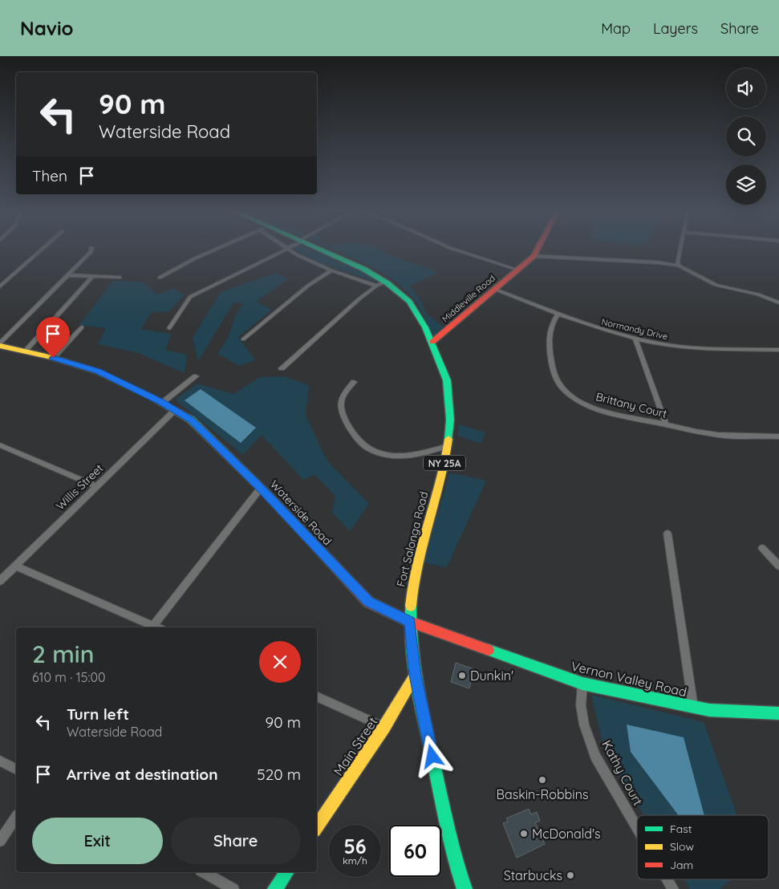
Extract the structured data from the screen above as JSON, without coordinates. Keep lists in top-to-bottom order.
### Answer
{
  "streets": {
    "main road": [
      "Middleville Road",
      "NY 25A",
      "Waterside Road",
      "Fort Salonga Road",
      "Vernon Valley Road",
      "Main Street"
    ],
    "street": [
      "Normandy Drive",
      "Brittany Court",
      "Willis Street",
      "Kathy Court"
    ]
  },
  "crossings": [
    ["Middleville Road", "Normandy Drive"],
    ["Middleville Road", "Fort Salonga Road"],
    ["Normandy Drive", "Brittany Court"],
    ["Willis Street", "Waterside Road"],
    ["Waterside Road", "Fort Salonga Road"],
    ["Waterside Road", "Vernon Valley Road"],
    ["Fort Salonga Road", "Vernon Valley Road"],
    ["Fort Salonga Road", "Main Street"],
    ["Vernon Valley Road", "Kathy Court"]
  ],
  "places": [
    "Dunkin'",
    "Baskin-Robbins",
    "McDonald's",
    "Starbucks"
  ],
  "legend": ["Fast", "Slow", "Jam"],
  "page": {
    "header": "Navio",
    "nav": ["Map", "Layers", "Share"],
    "turn": ["90 m", "Waterside Road"],
    "then": "Then",
    "heading": ["2 min", "610 m · 15:00"],
    "list": [
      {
        "name": "Turn left",
        "note": "Waterside Road",
        "value": "90 m"
      },
      {
        "name": "Arrive at destination",
        "value": "520 m"
      }
    ],
    "buttons": ["Exit", "Share"],
    "speed": "56 km/h",
    "limit": "60"
  }
}
